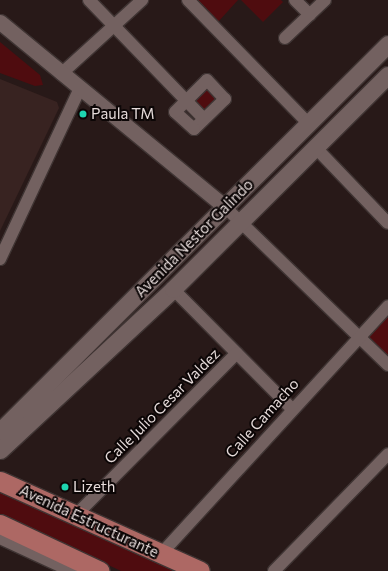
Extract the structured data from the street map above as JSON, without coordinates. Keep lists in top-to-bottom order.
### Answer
{
  "streets": {
    "main road": ["Avenida Nestor Galindo", "Avenida Estructurante"],
    "street": ["Calle Julio Cesar Valdez", "Calle Camacho"]
  },
  "crossings": [
    ["Calle Julio Cesar Valdez", "Avenida Estructurante"],
    ["Calle Camacho", "Avenida Estructurante"]
  ],
  "places": ["Paula TM", "Lizeth"]
}
